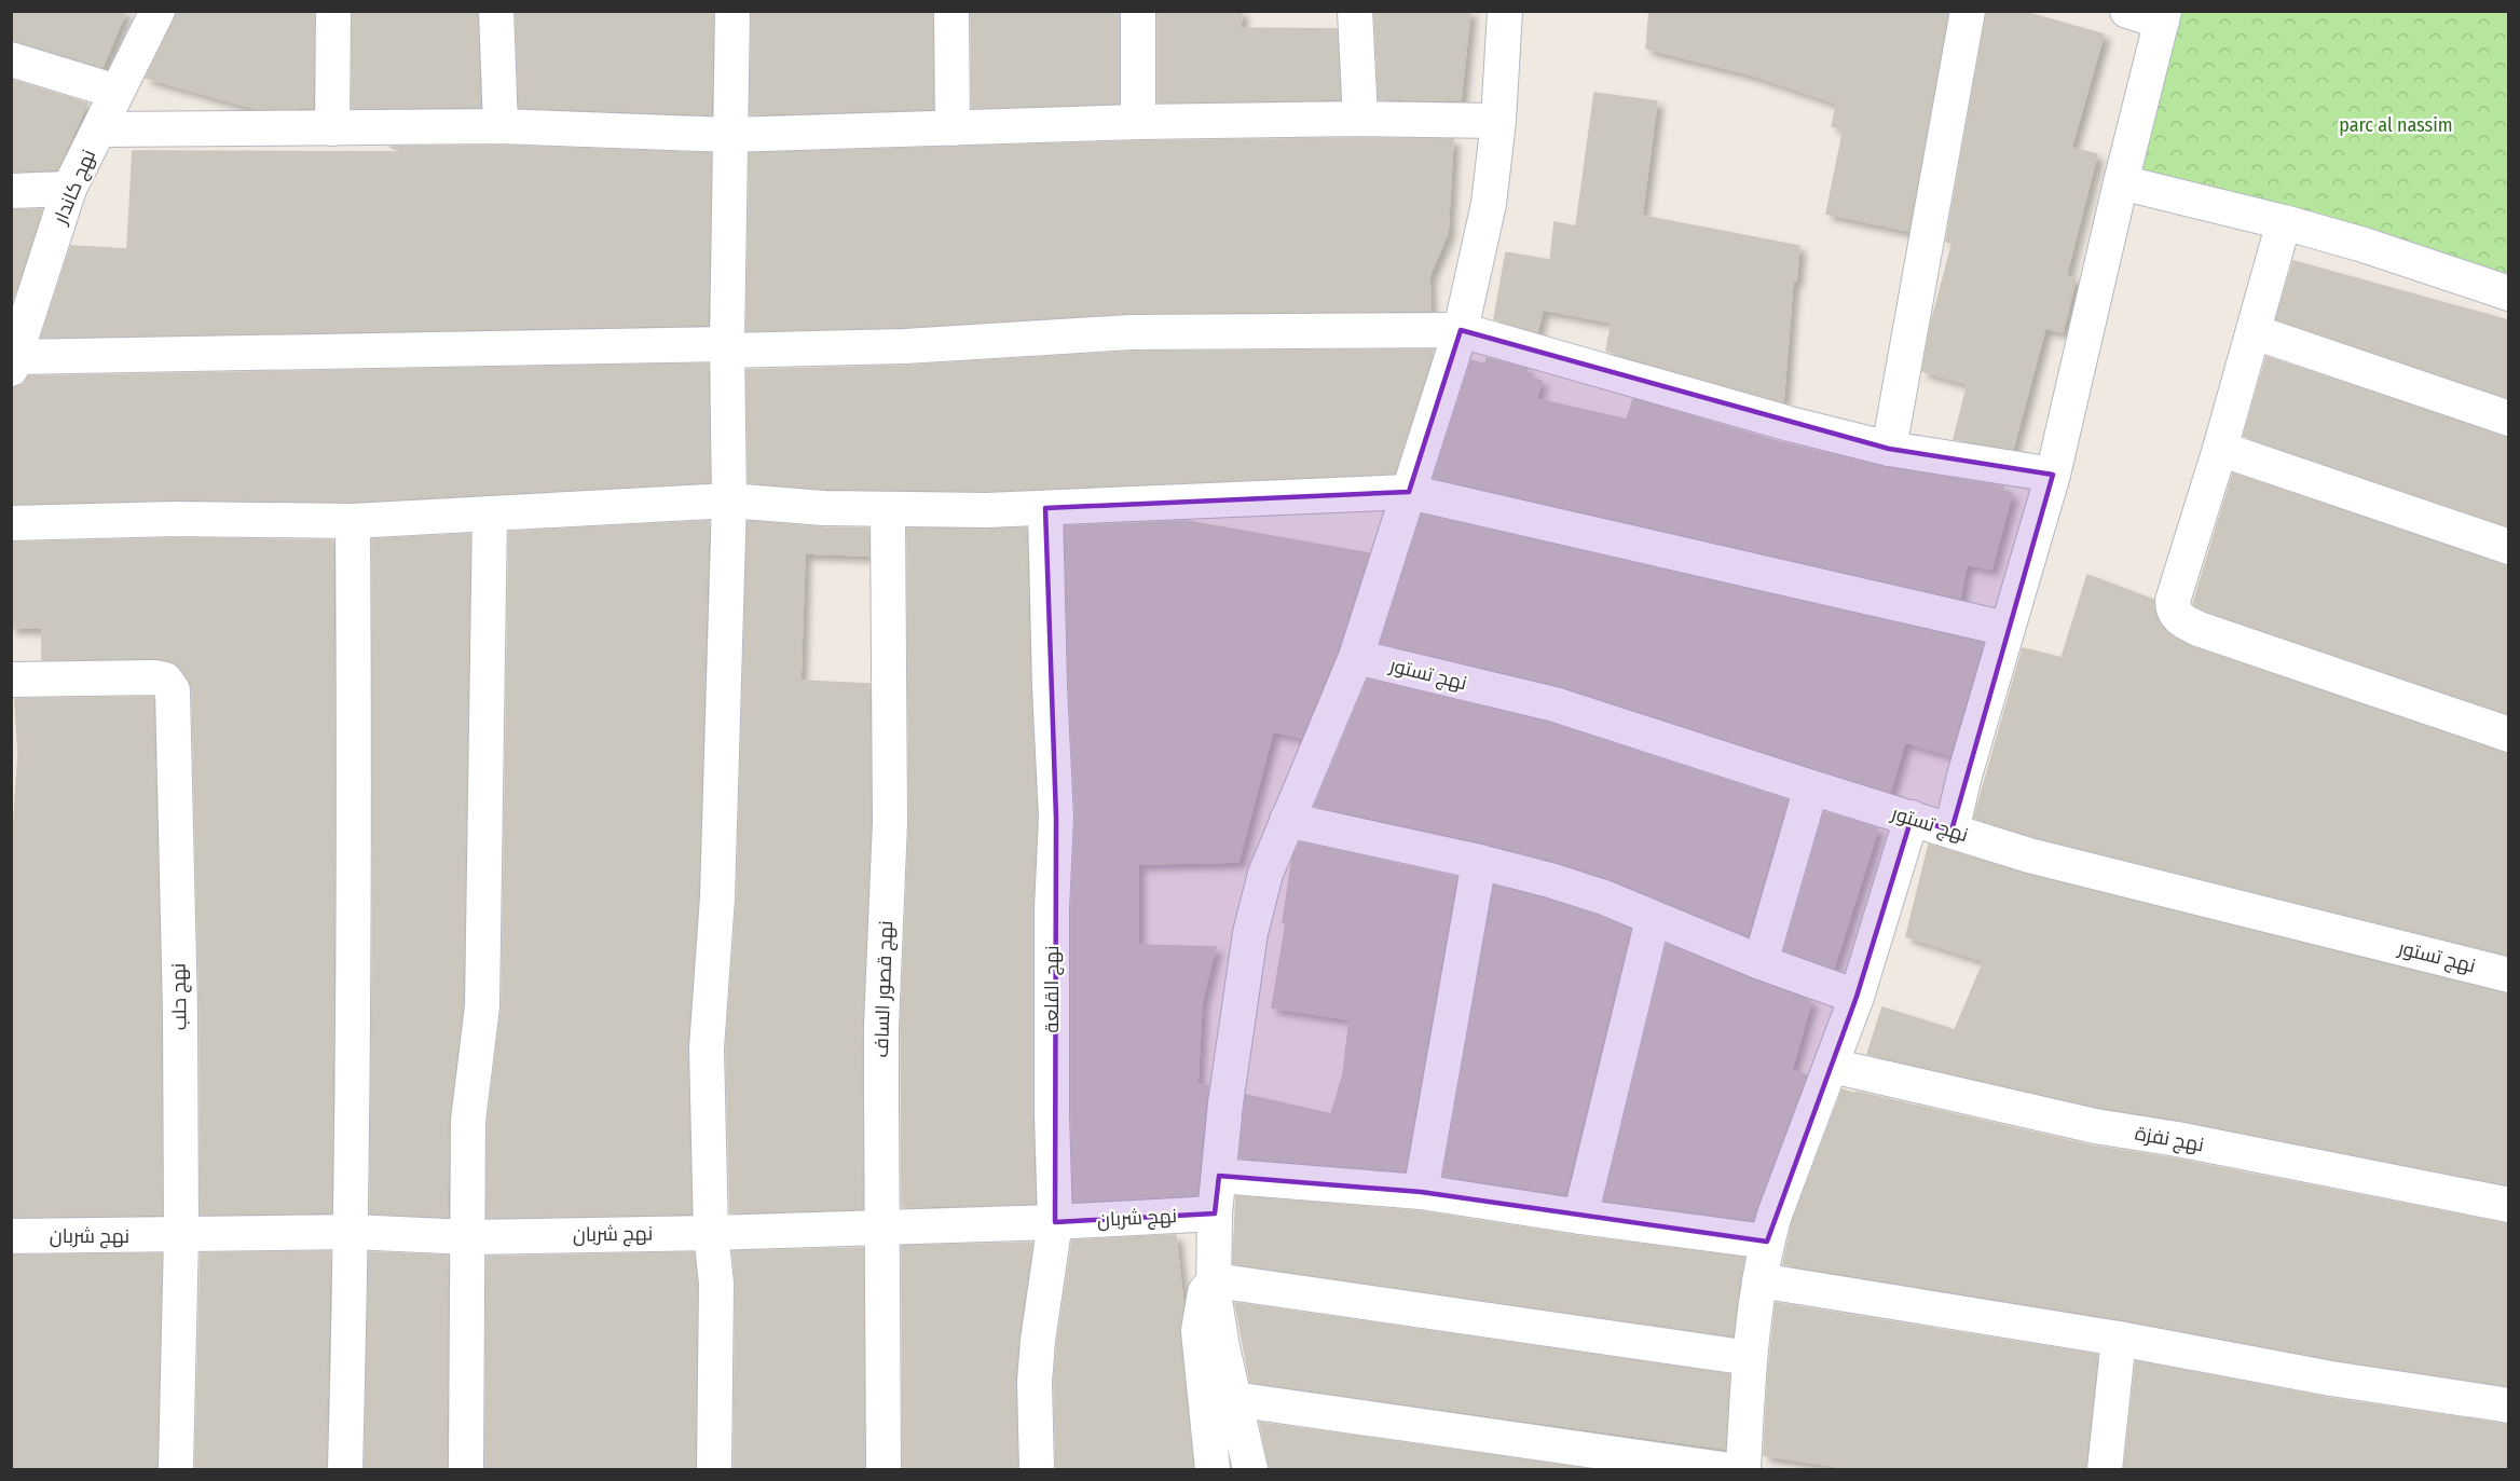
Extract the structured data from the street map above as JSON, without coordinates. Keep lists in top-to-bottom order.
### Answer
{
  "streets": {
    "street": [
      "نهج كاندار",
      "نهج تستور",
      "نهج قصور الساف",
      "نهج القلعة",
      "نهج حلب",
      "نهج نفزة",
      "نهج شربان"
    ]
  },
  "crossings": [
    ["نهج قصور الساف", "نهج شربان"],
    ["نهج القلعة", "نهج شربان"],
    ["نهج حلب", "نهج شربان"]
  ],
  "parks": ["parc al nassim"]
}
